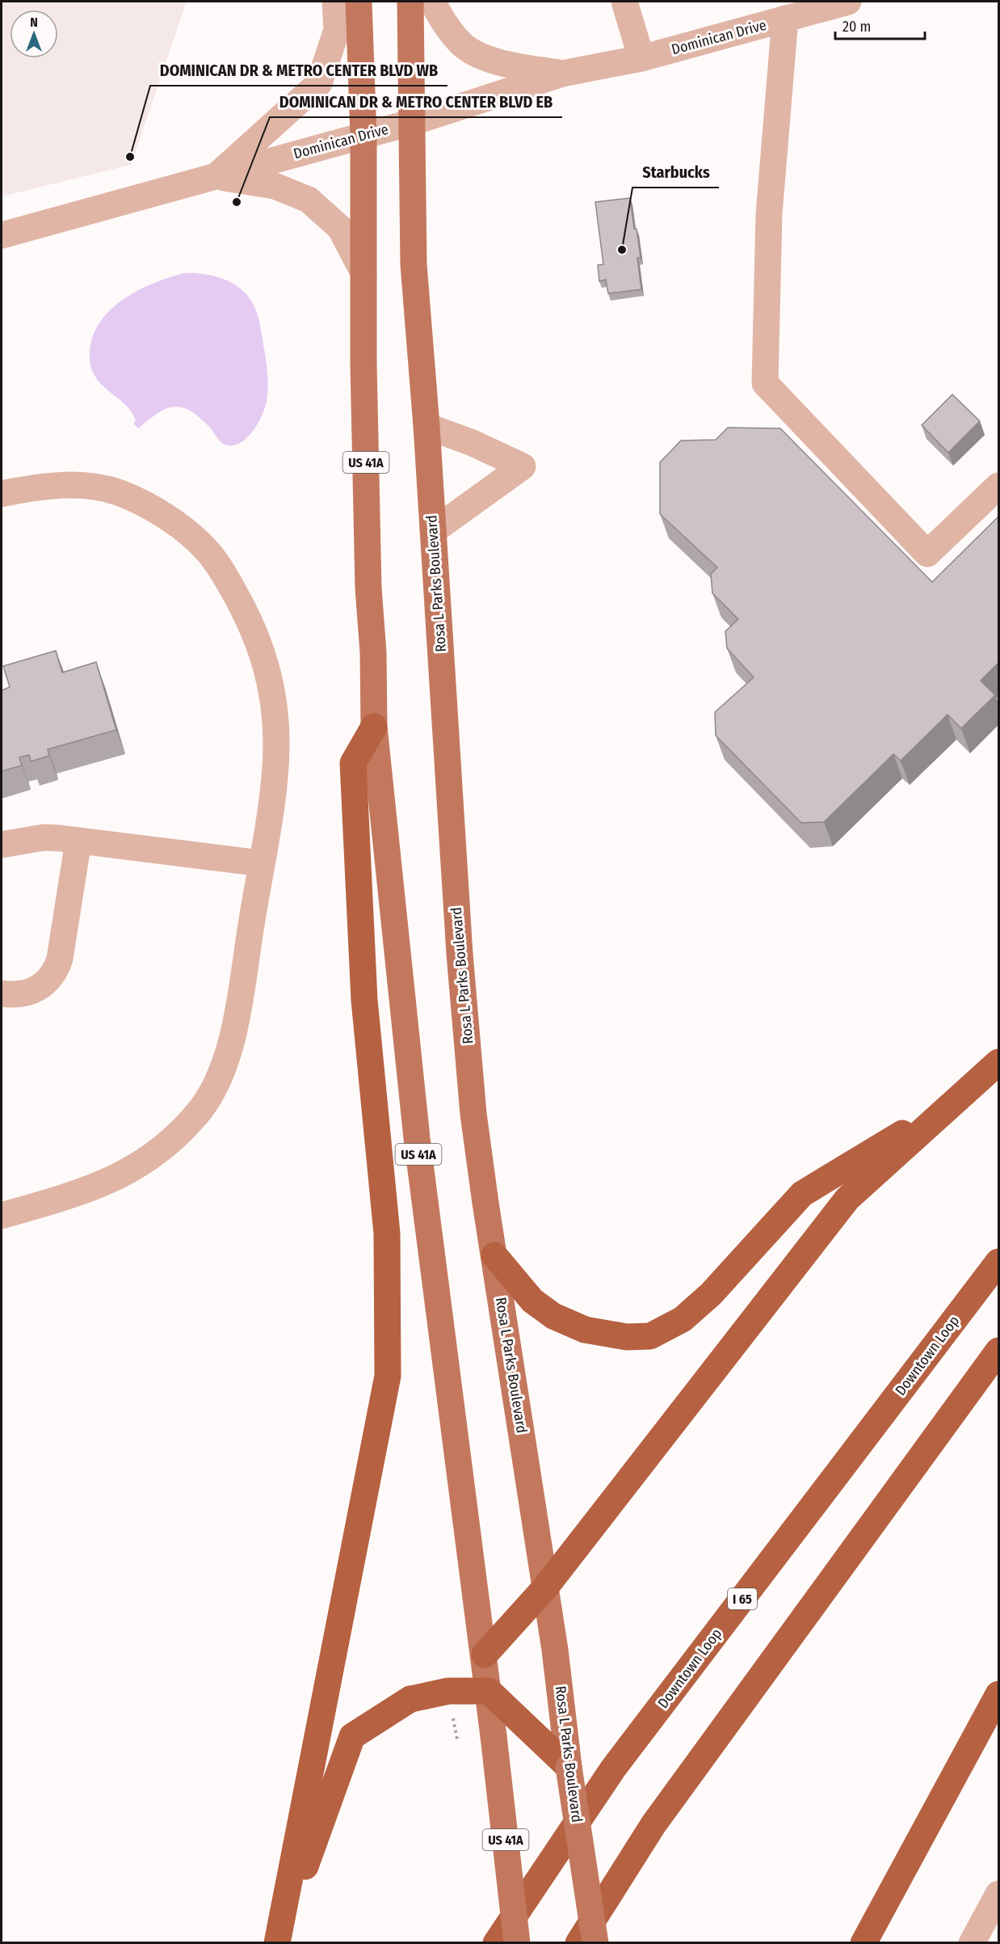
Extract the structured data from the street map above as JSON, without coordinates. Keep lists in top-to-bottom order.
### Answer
{
  "streets": {
    "highway": ["Downtown Loop", "I 65"],
    "main road": ["US 41A", "Rosa L Parks Boulevard"],
    "street": ["Dominican Drive"]
  },
  "crossings": [
    ["Dominican Drive", "US 41A"],
    ["Dominican Drive", "Rosa L Parks Boulevard"]
  ],
  "places": ["DOMINICAN DR & METRO CENTER BLVD WB", "DOMINICAN DR & METRO CENTER BLVD EB", "Starbucks"],
  "scale_bar": "20 m",
  "north": "top"
}
